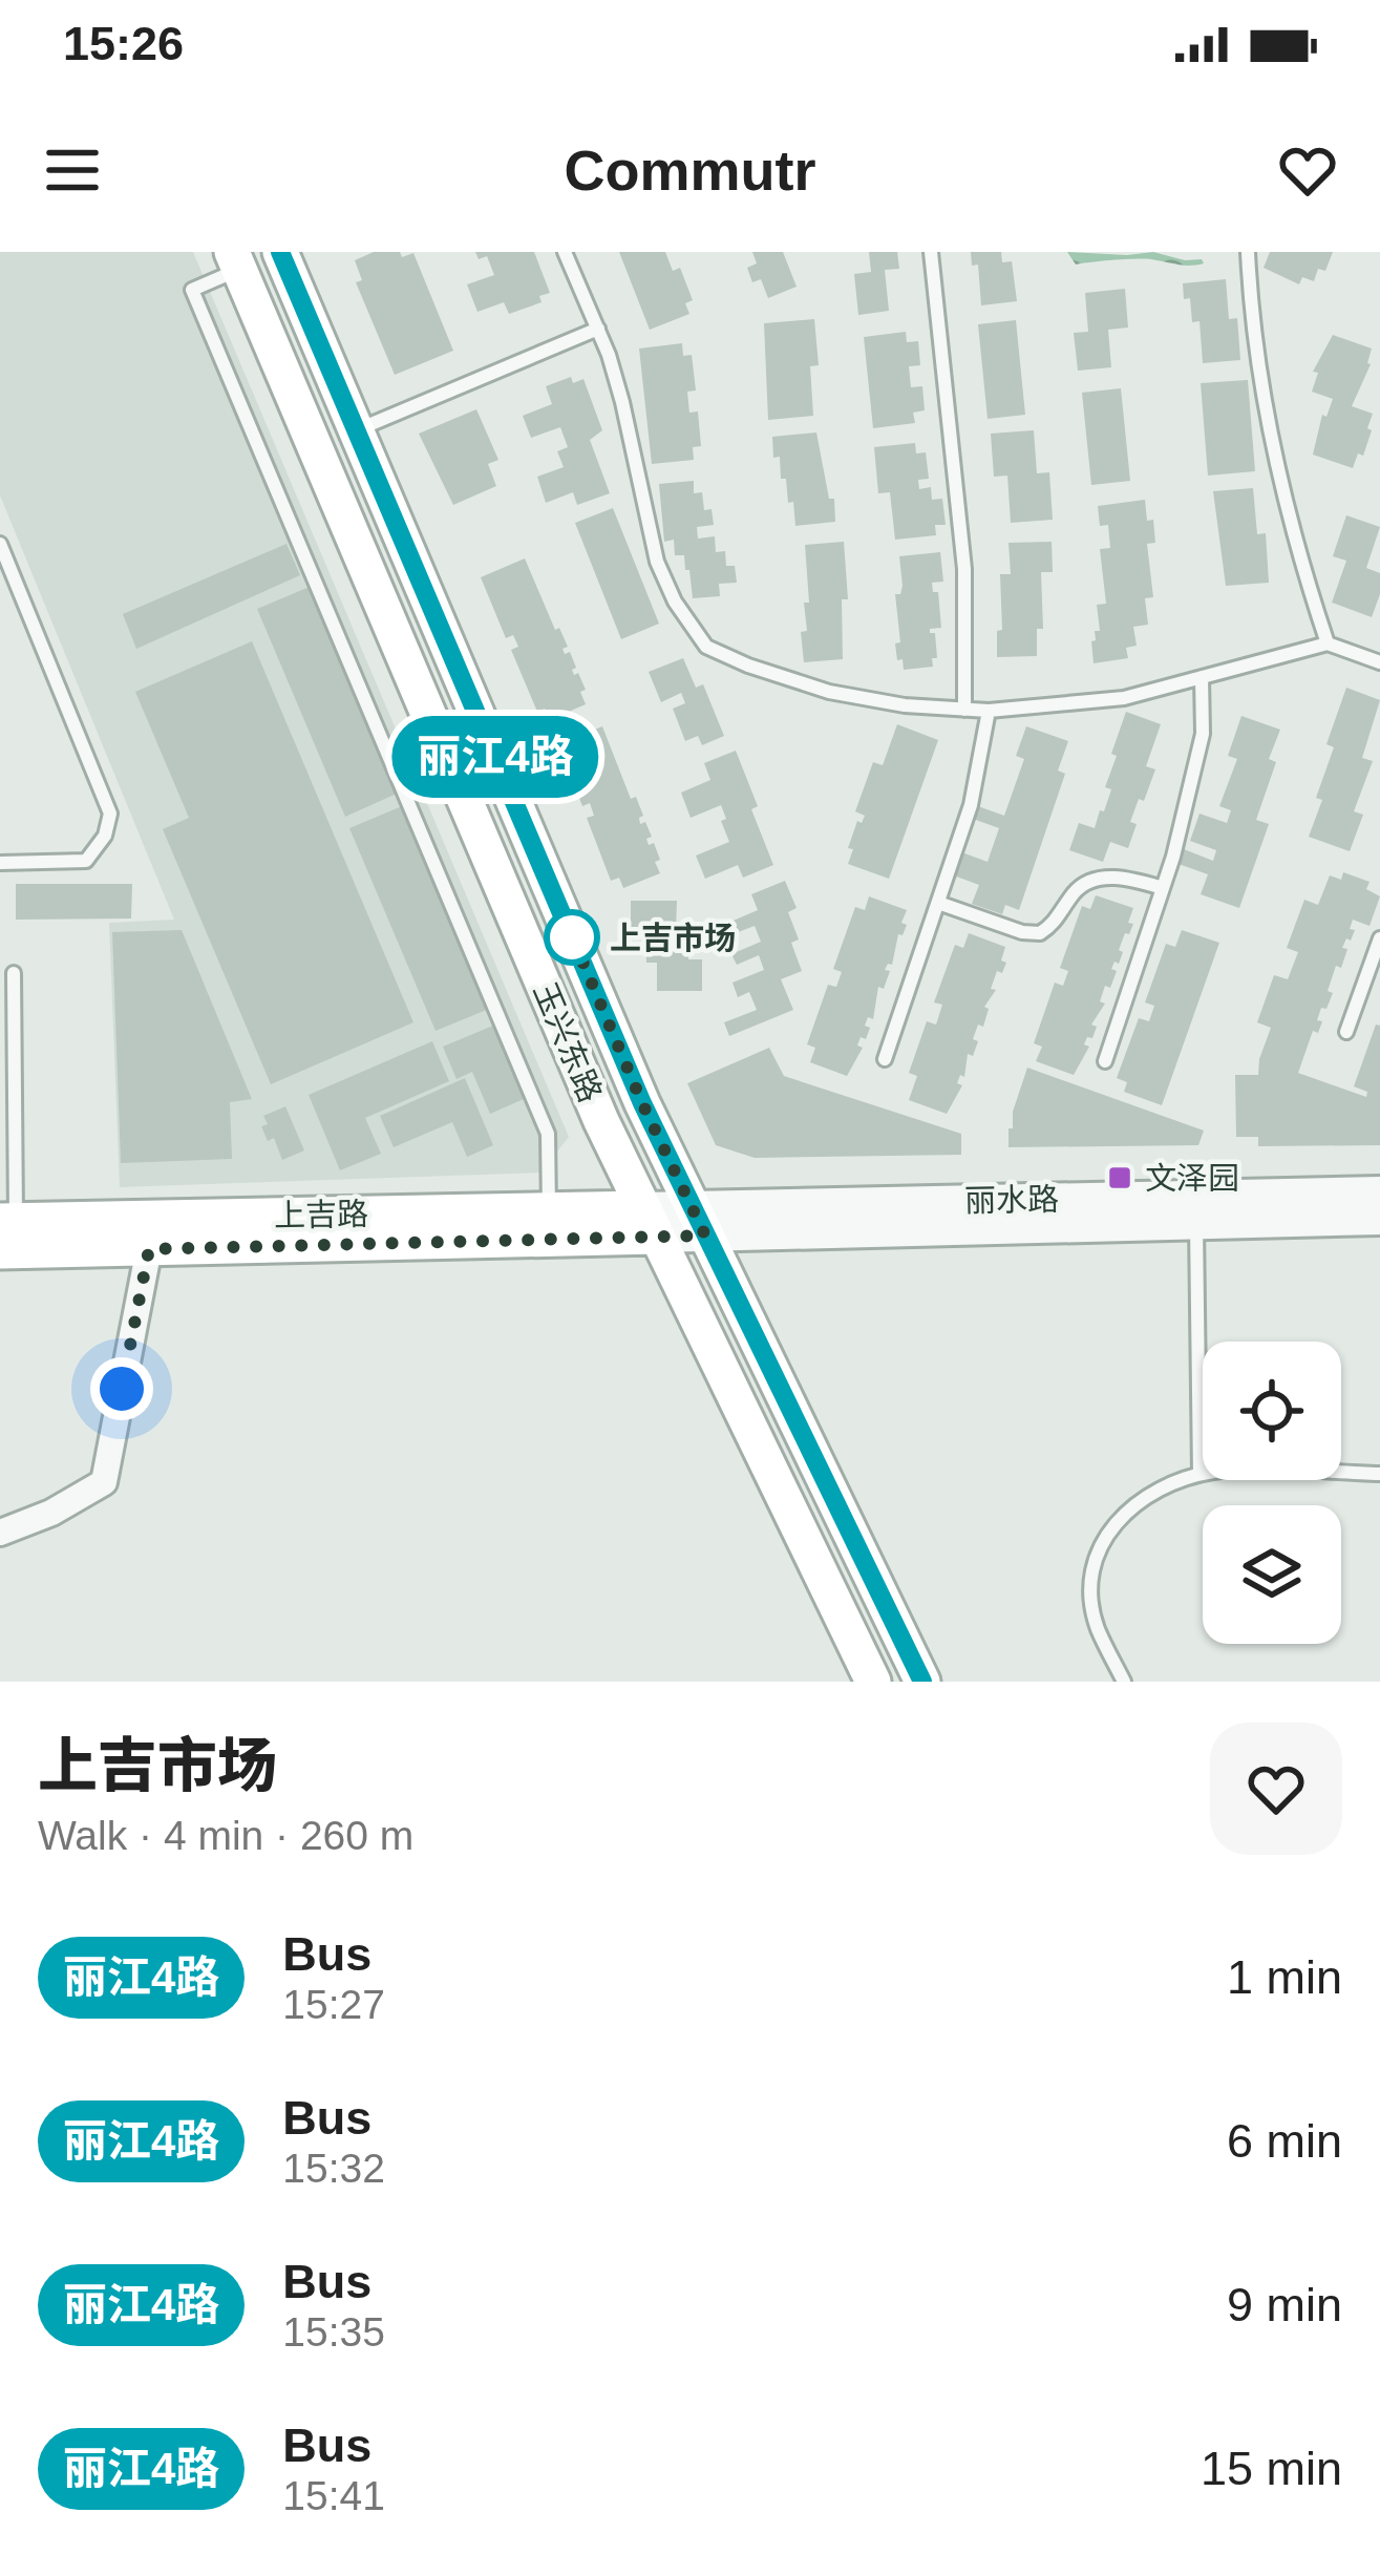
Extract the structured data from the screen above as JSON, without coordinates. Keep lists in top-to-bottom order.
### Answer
{
  "streets": {
    "main road": ["玉兴东路", "上吉路"],
    "street": ["丽水路"]
  },
  "crossings": [
    ["玉兴东路", "丽水路"],
    ["玉兴东路", "上吉路"],
    ["丽水路", "上吉路"]
  ],
  "places": {
    "other": ["上吉市场"],
    "transit": ["文泽园"]
  },
  "lines": ["bus line 丽江4路"],
  "page": {
    "status": "15:26",
    "header": "Commutr",
    "on_map": "丽江4路",
    "heading": ["上吉市场", "Walk · 4 min · 260 m"],
    "list": [
      {
        "mark": "丽江4路",
        "name": "Bus",
        "note": "15:27",
        "value": "1 min"
      },
      {
        "mark": "丽江4路",
        "name": "Bus",
        "note": "15:32",
        "value": "6 min"
      },
      {
        "mark": "丽江4路",
        "name": "Bus",
        "note": "15:35",
        "value": "9 min"
      },
      {
        "mark": "丽江4路",
        "name": "Bus",
        "note": "15:41",
        "value": "15 min"
      }
    ]
  }
}
